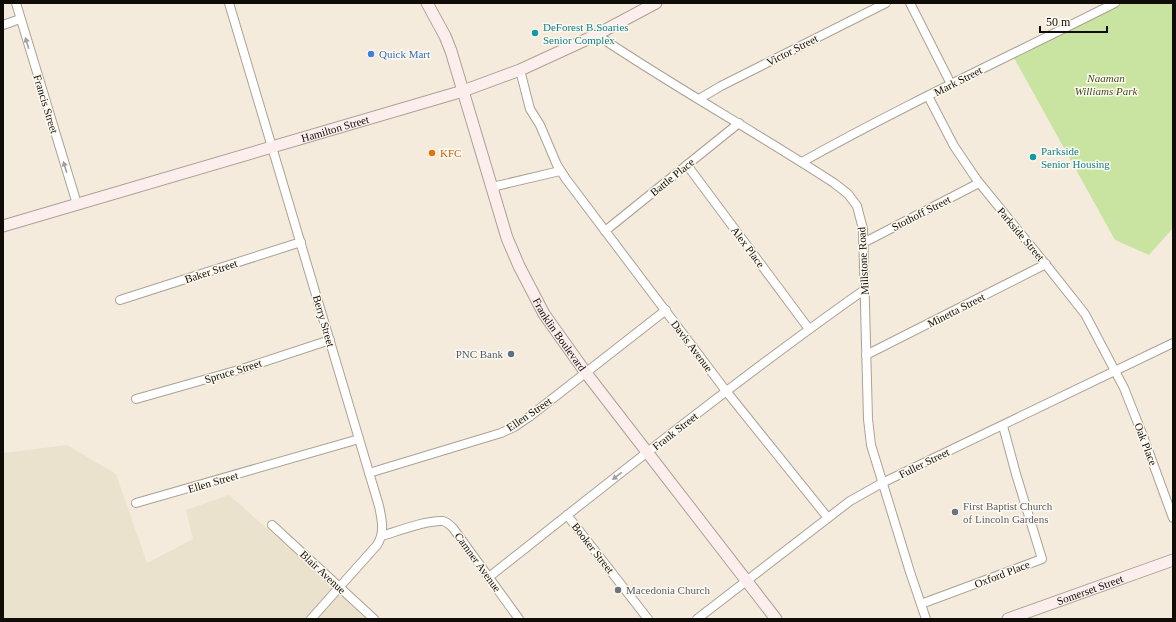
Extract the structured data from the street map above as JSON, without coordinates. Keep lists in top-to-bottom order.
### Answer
{
  "streets": {
    "main road": ["Hamilton Street", "Franklin Boulevard", "Somerset Street"],
    "street": [
      "Victor Street",
      "Mark Street",
      "Francis Street",
      "Battle Place",
      "Stothoff Street",
      "Parkside Street",
      "Alex Place",
      "Millstone Road",
      "Baker Street",
      "Minetta Street",
      "Berry Street",
      "Davis Avenue",
      "Spruce Street",
      "Ellen Street",
      "Frank Street",
      "Oak Place",
      "Fuller Street",
      "Booker Street",
      "Camner Avenue",
      "Blair Avenue",
      "Oxford Place"
    ]
  },
  "crossings": [
    ["Victor Street", "Millstone Road"],
    ["Mark Street", "Parkside Street"],
    ["Mark Street", "Millstone Road"],
    ["Francis Street", "Hamilton Street"],
    ["Hamilton Street", "Millstone Road"],
    ["Hamilton Street", "Berry Street"],
    ["Hamilton Street", "Franklin Boulevard"],
    ["Hamilton Street", "Davis Avenue"],
    ["Battle Place", "Alex Place"],
    ["Battle Place", "Millstone Road"],
    ["Battle Place", "Davis Avenue"],
    ["Stothoff Street", "Parkside Street"],
    ["Stothoff Street", "Millstone Road"],
    ["Parkside Street", "Minetta Street"],
    ["Parkside Street", "Oak Place"],
    ["Parkside Street", "Fuller Street"],
    ["Alex Place", "Frank Street"],
    ["Millstone Road", "Minetta Street"],
    ["Millstone Road", "Frank Street"],
    ["Millstone Road", "Fuller Street"],
    ["Millstone Road", "Oxford Place"],
    ["Baker Street", "Berry Street"],
    ["Berry Street", "Spruce Street"],
    ["Berry Street", "Ellen Street"],
    ["Berry Street", "Camner Avenue"],
    ["Franklin Boulevard", "Ellen Street"],
    ["Franklin Boulevard", "Frank Street"],
    ["Franklin Boulevard", "Fuller Street"],
    ["Davis Avenue", "Ellen Street"],
    ["Davis Avenue", "Frank Street"],
    ["Davis Avenue", "Fuller Street"],
    ["Frank Street", "Booker Street"],
    ["Frank Street", "Camner Avenue"],
    ["Oak Place", "Fuller Street"],
    ["Fuller Street", "Oxford Place"]
  ],
  "one_way": ["Francis Street"],
  "parks": ["Naaman Williams Park"],
  "places": [
    "DeForest B.Soaries Senior Complex",
    "Quick Mart",
    "KFC",
    "Parkside Senior Housing",
    "PNC Bank",
    "First Baptist Church of Lincoln Gardens",
    "Macedonia Church"
  ],
  "scale_bar": "50 m"
}
